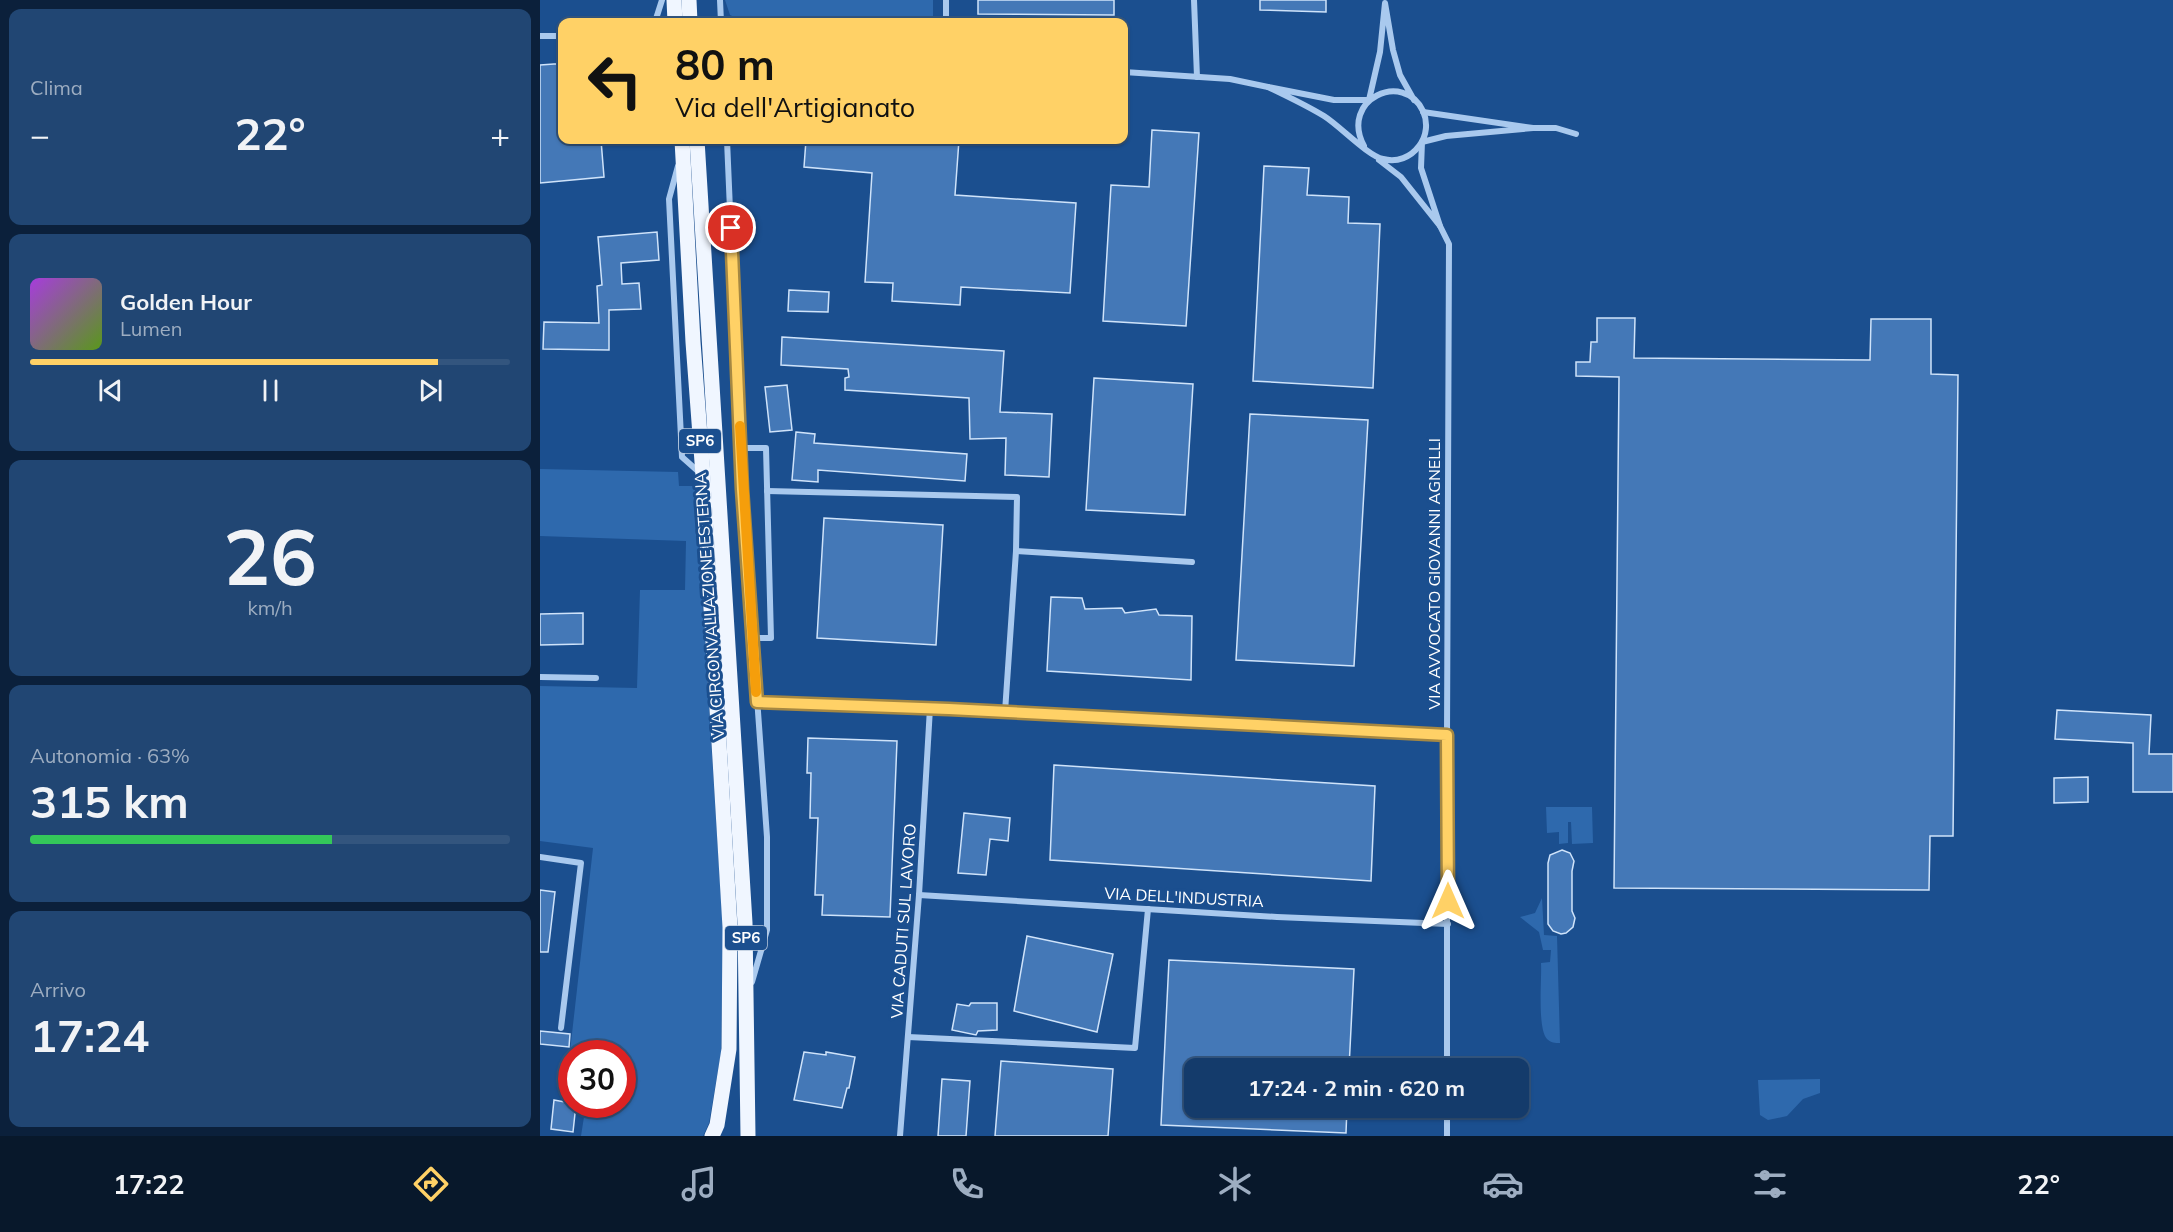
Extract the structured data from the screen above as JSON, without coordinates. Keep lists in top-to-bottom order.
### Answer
{
  "streets": {
    "main road": ["SP6", "VIA CIRCONVALLAZIONE ESTERNA"],
    "street": ["VIA AVVOCATO GIOVANNI AGNELLI", "VIA DELL'INDUSTRIA", "VIA CADUTI SUL LAVORO"]
  },
  "crossings": [
    ["VIA AVVOCATO GIOVANNI AGNELLI", "VIA DELL'INDUSTRIA"],
    ["VIA DELL'INDUSTRIA", "VIA CADUTI SUL LAVORO"]
  ],
  "page": {
    "tile": [
      "Clima",
      ["26", "km/h"],
      ["Autonomia · 63%", "315 km"],
      ["Arrivo", "17:24"]
    ],
    "turn": ["80 m", "Via dell'Artigianato"],
    "heat": ["−", "22°", "+"],
    "song": ["Golden Hour", "Lumen"],
    "limit": "30",
    "trip": "17:24 · 2 min · 620 m",
    "tabs": ["17:22", "22°"]
  }
}
